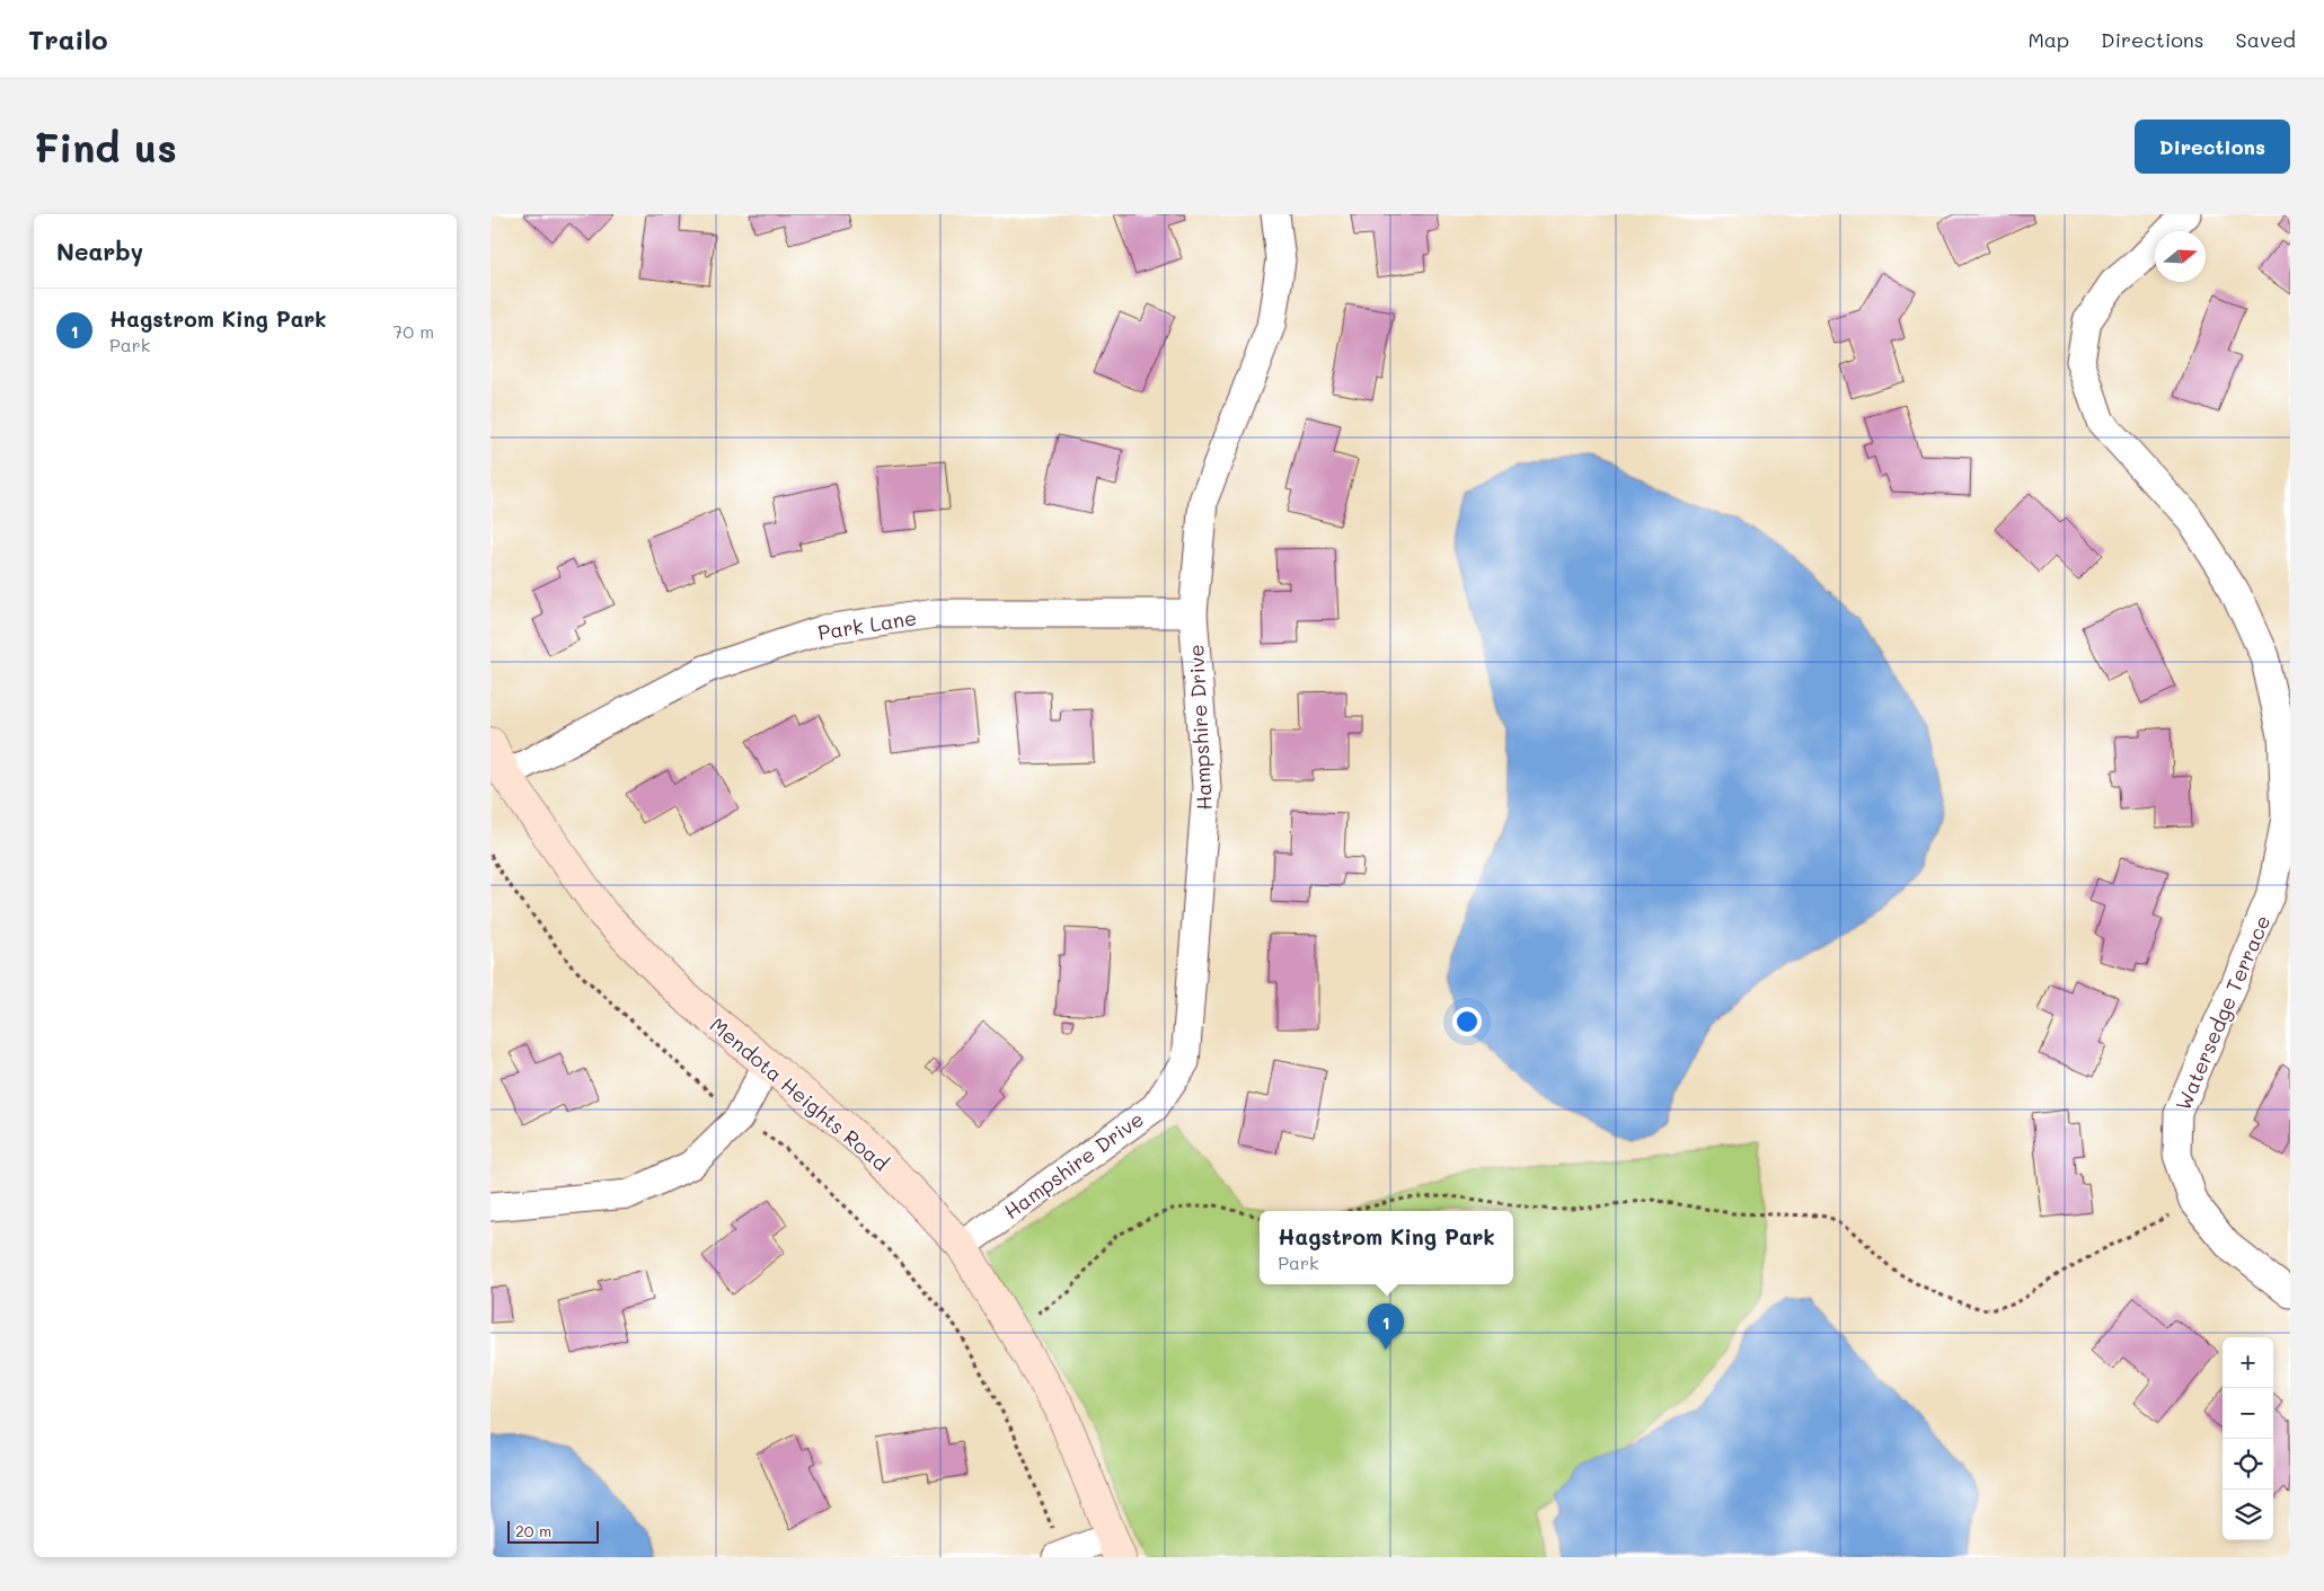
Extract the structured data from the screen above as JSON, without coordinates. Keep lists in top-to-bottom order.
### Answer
{
  "streets": {
    "street": [
      "Park Lane",
      "Hampshire Drive",
      "Watersedge Terrace",
      "Mendota Heights Road"
    ]
  },
  "crossings": [
    ["Park Lane", "Hampshire Drive"],
    ["Park Lane", "Mendota Heights Road"],
    ["Hampshire Drive", "Mendota Heights Road"]
  ],
  "scale_bar": "20 m",
  "north": "right",
  "page": {
    "header": "Trailo",
    "nav": ["Map", "Directions", "Saved"],
    "buttons": "Directions",
    "title": "Find us",
    "heading": "Nearby",
    "list": [
      {
        "mark": "1",
        "name": "Hagstrom King Park",
        "note": "Park",
        "value": "70 m"
      }
    ],
    "popup": ["Hagstrom King Park", "Park"],
    "pins": "1",
    "map_buttons": ["+", "−"],
    "scale": "20 m"
  }
}
